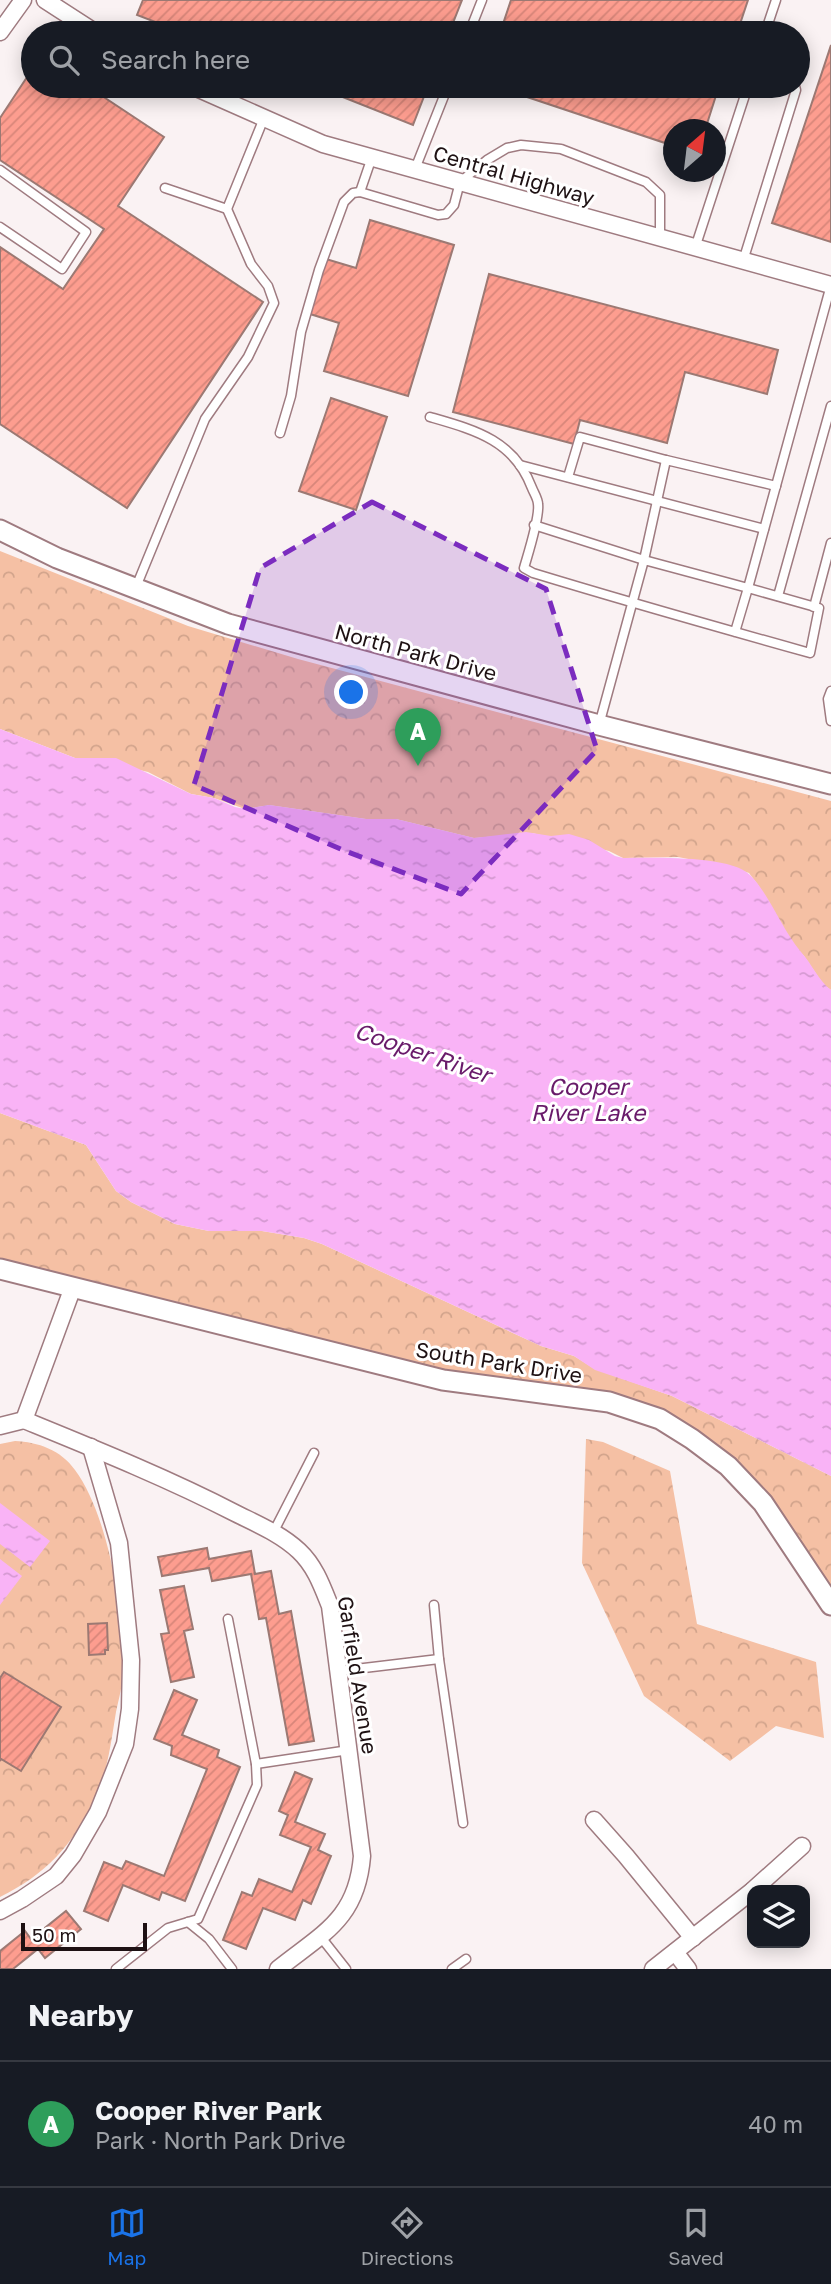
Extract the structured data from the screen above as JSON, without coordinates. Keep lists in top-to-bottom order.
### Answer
{
  "streets": {
    "street": [
      "Central Highway",
      "North Park Drive",
      "South Park Drive",
      "Garfield Avenue"
    ]
  },
  "water": ["Cooper River", "Cooper River Lake"],
  "scale_bar": "50 m",
  "north": "top right",
  "page": {
    "search": "Search here",
    "pins": "A",
    "scale": "50 m",
    "heading": "Nearby",
    "list": [
      {
        "mark": "A",
        "name": "Cooper River Park",
        "note": "Park · North Park Drive",
        "value": "40 m"
      }
    ],
    "nav": ["Map", "Directions", "Saved"]
  }
}
